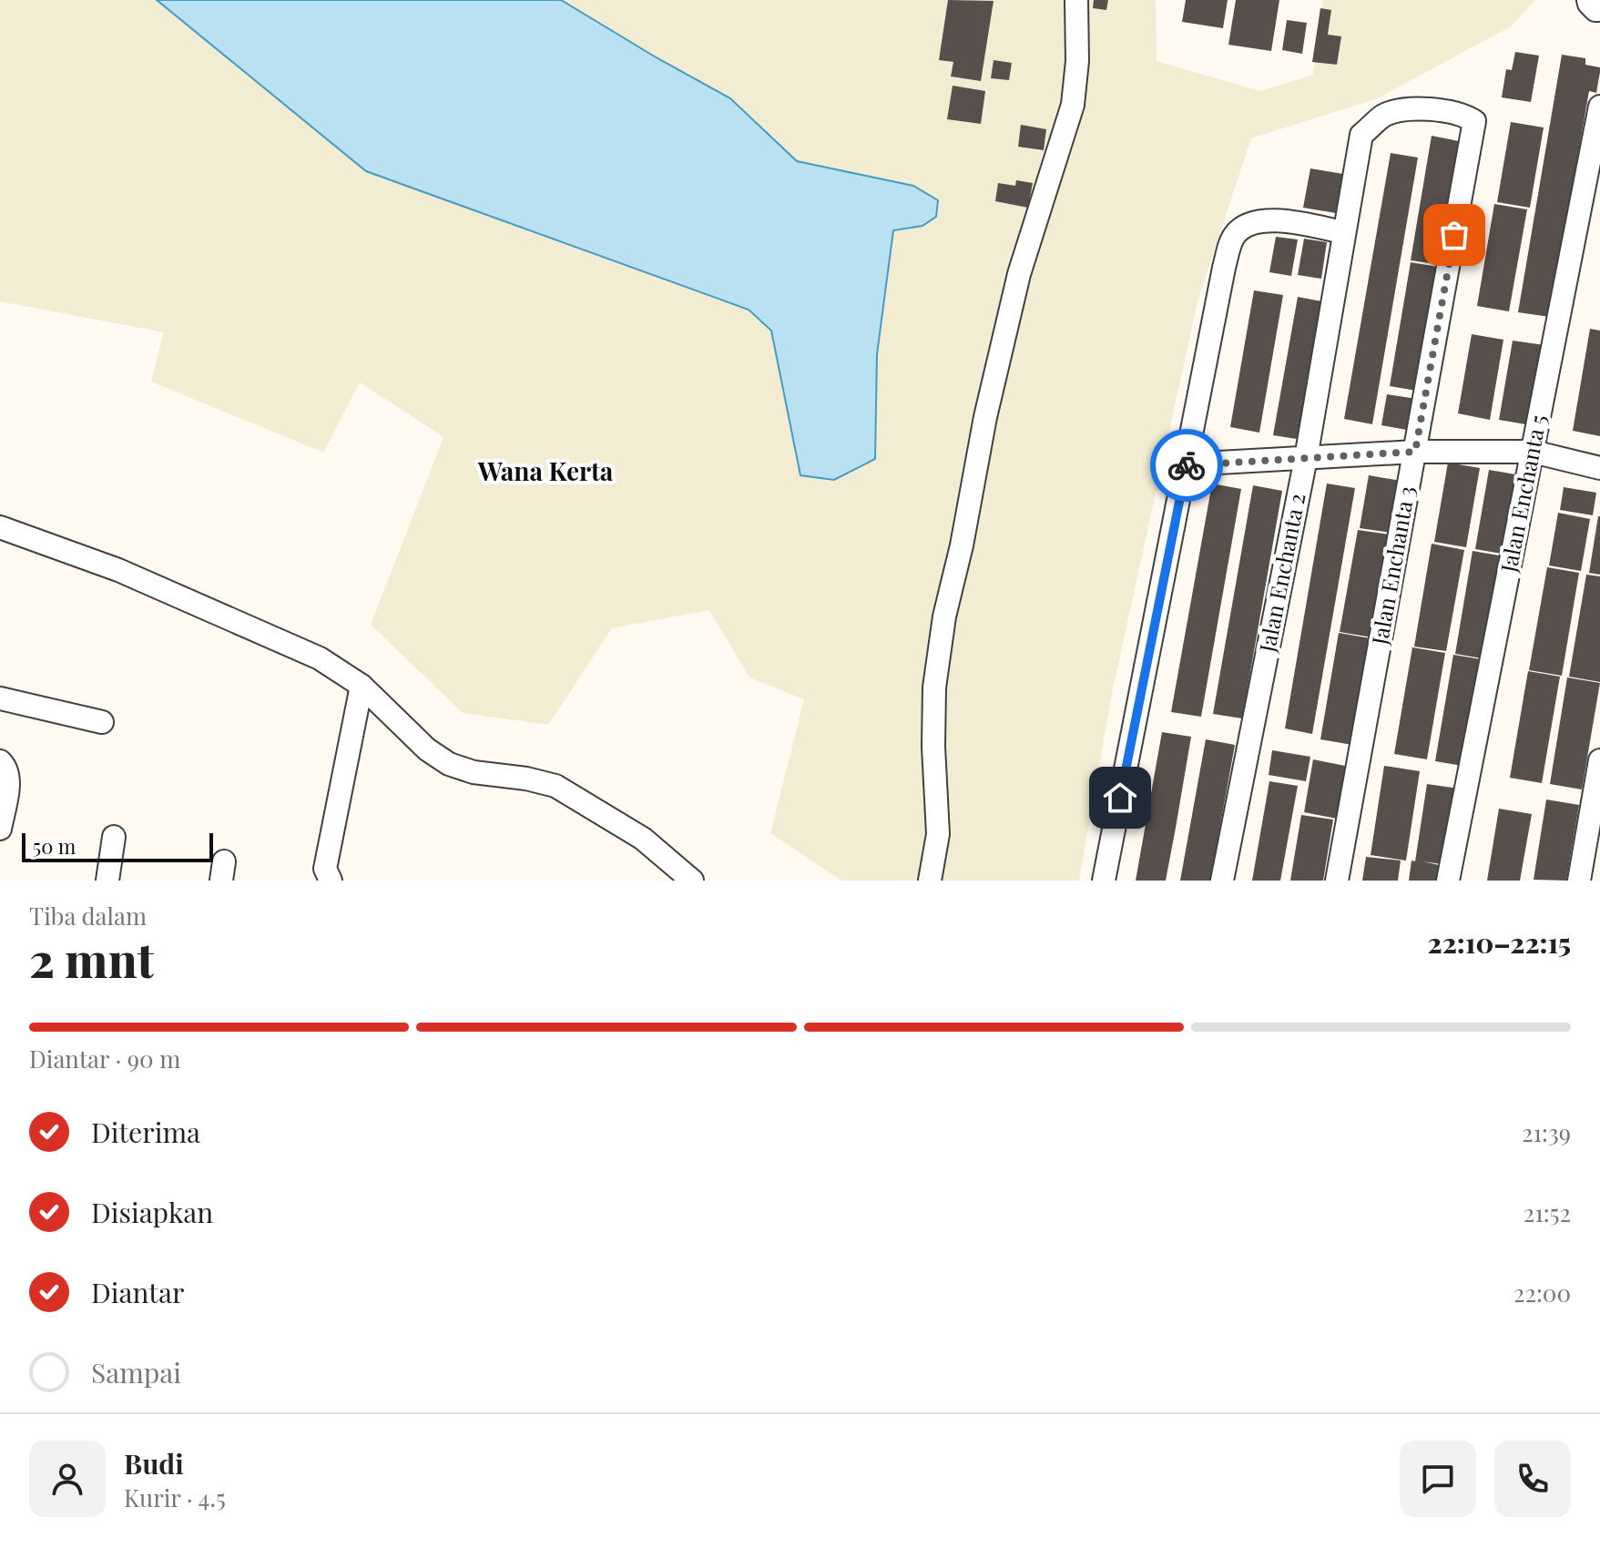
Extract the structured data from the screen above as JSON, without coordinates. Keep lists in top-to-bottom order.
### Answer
{
  "streets": {
    "street": ["Jalan Enchanta 5", "Jalan Enchanta 3", "Jalan Enchanta 2"]
  },
  "crossings": [
    ["Jalan Enchanta 3", "Jalan Enchanta 2"]
  ],
  "districts": ["Wana Kerta"],
  "scale_bar": "50 m",
  "page": {
    "scale": "50 m",
    "heading": ["2 mnt", "Tiba dalam", "22:10–22:15"],
    "panel": ["Budi", "Kurir · 4.5"],
    "bar": "Diantar · 90 m",
    "list": [
      ["Diterima", "21:39"],
      ["Disiapkan", "21:52"],
      ["Diantar", "22:00"],
      "Sampai"
    ]
  }
}
